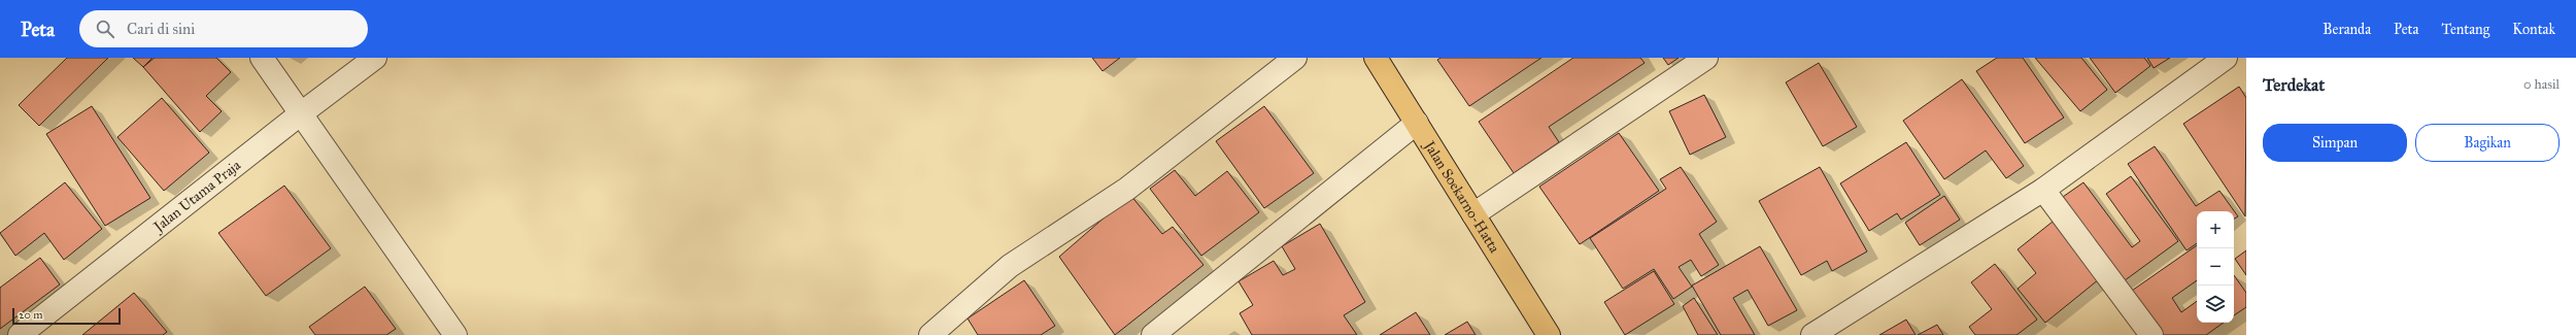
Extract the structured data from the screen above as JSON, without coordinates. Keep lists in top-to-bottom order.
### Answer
{
  "streets": {
    "main road": ["Jalan Soekarno-Hatta"],
    "street": ["Jalan Utama Praja"]
  },
  "scale_bar": "20 m",
  "page": {
    "header": "Peta",
    "search": "Cari di sini",
    "nav": [
      "Beranda",
      "Peta",
      "Tentang",
      "Kontak"
    ],
    "heading": ["Terdekat", "0 hasil"],
    "buttons": ["Simpan", "Bagikan"],
    "map_buttons": ["+", "−"],
    "scale": "20 m"
  }
}
